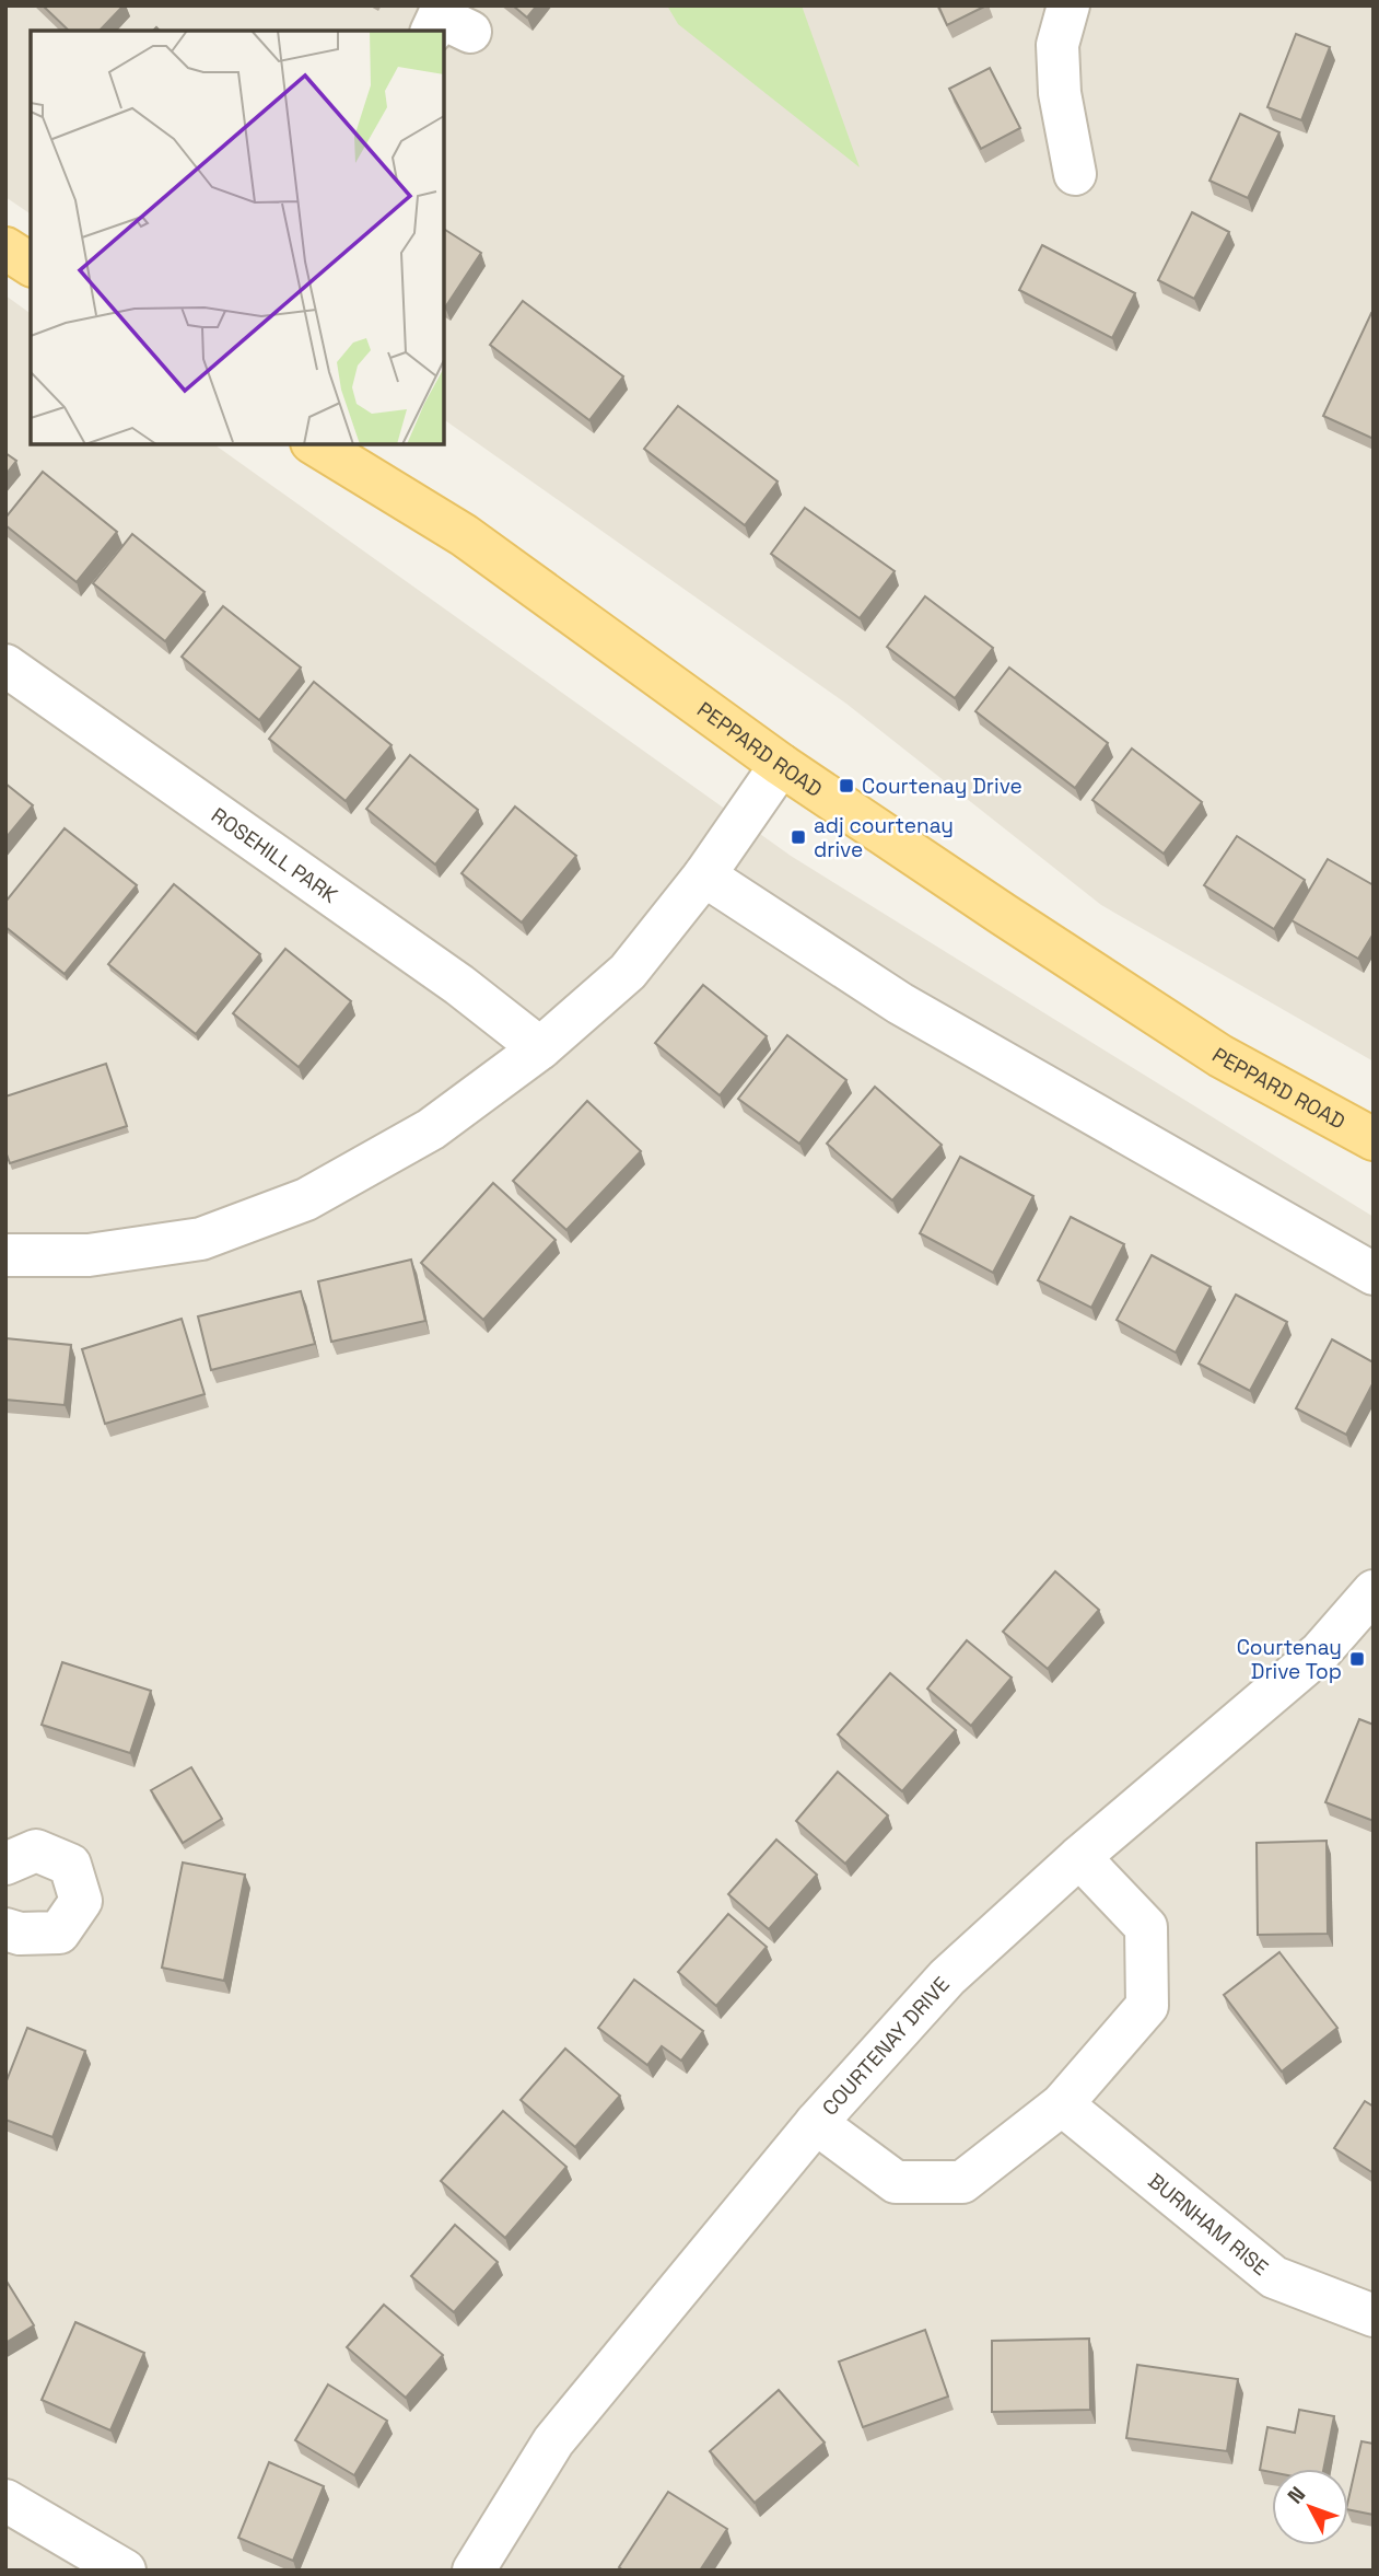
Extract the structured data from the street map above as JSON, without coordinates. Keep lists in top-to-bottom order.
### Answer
{
  "streets": {
    "main road": ["PEPPARD ROAD"],
    "street": ["ROSEHILL PARK", "COURTENAY DRIVE", "BURNHAM RISE"]
  },
  "places": {
    "transit": ["Courtenay Drive", "adj courtenay drive", "Courtenay Drive Top"]
  },
  "north": "top left"
}
